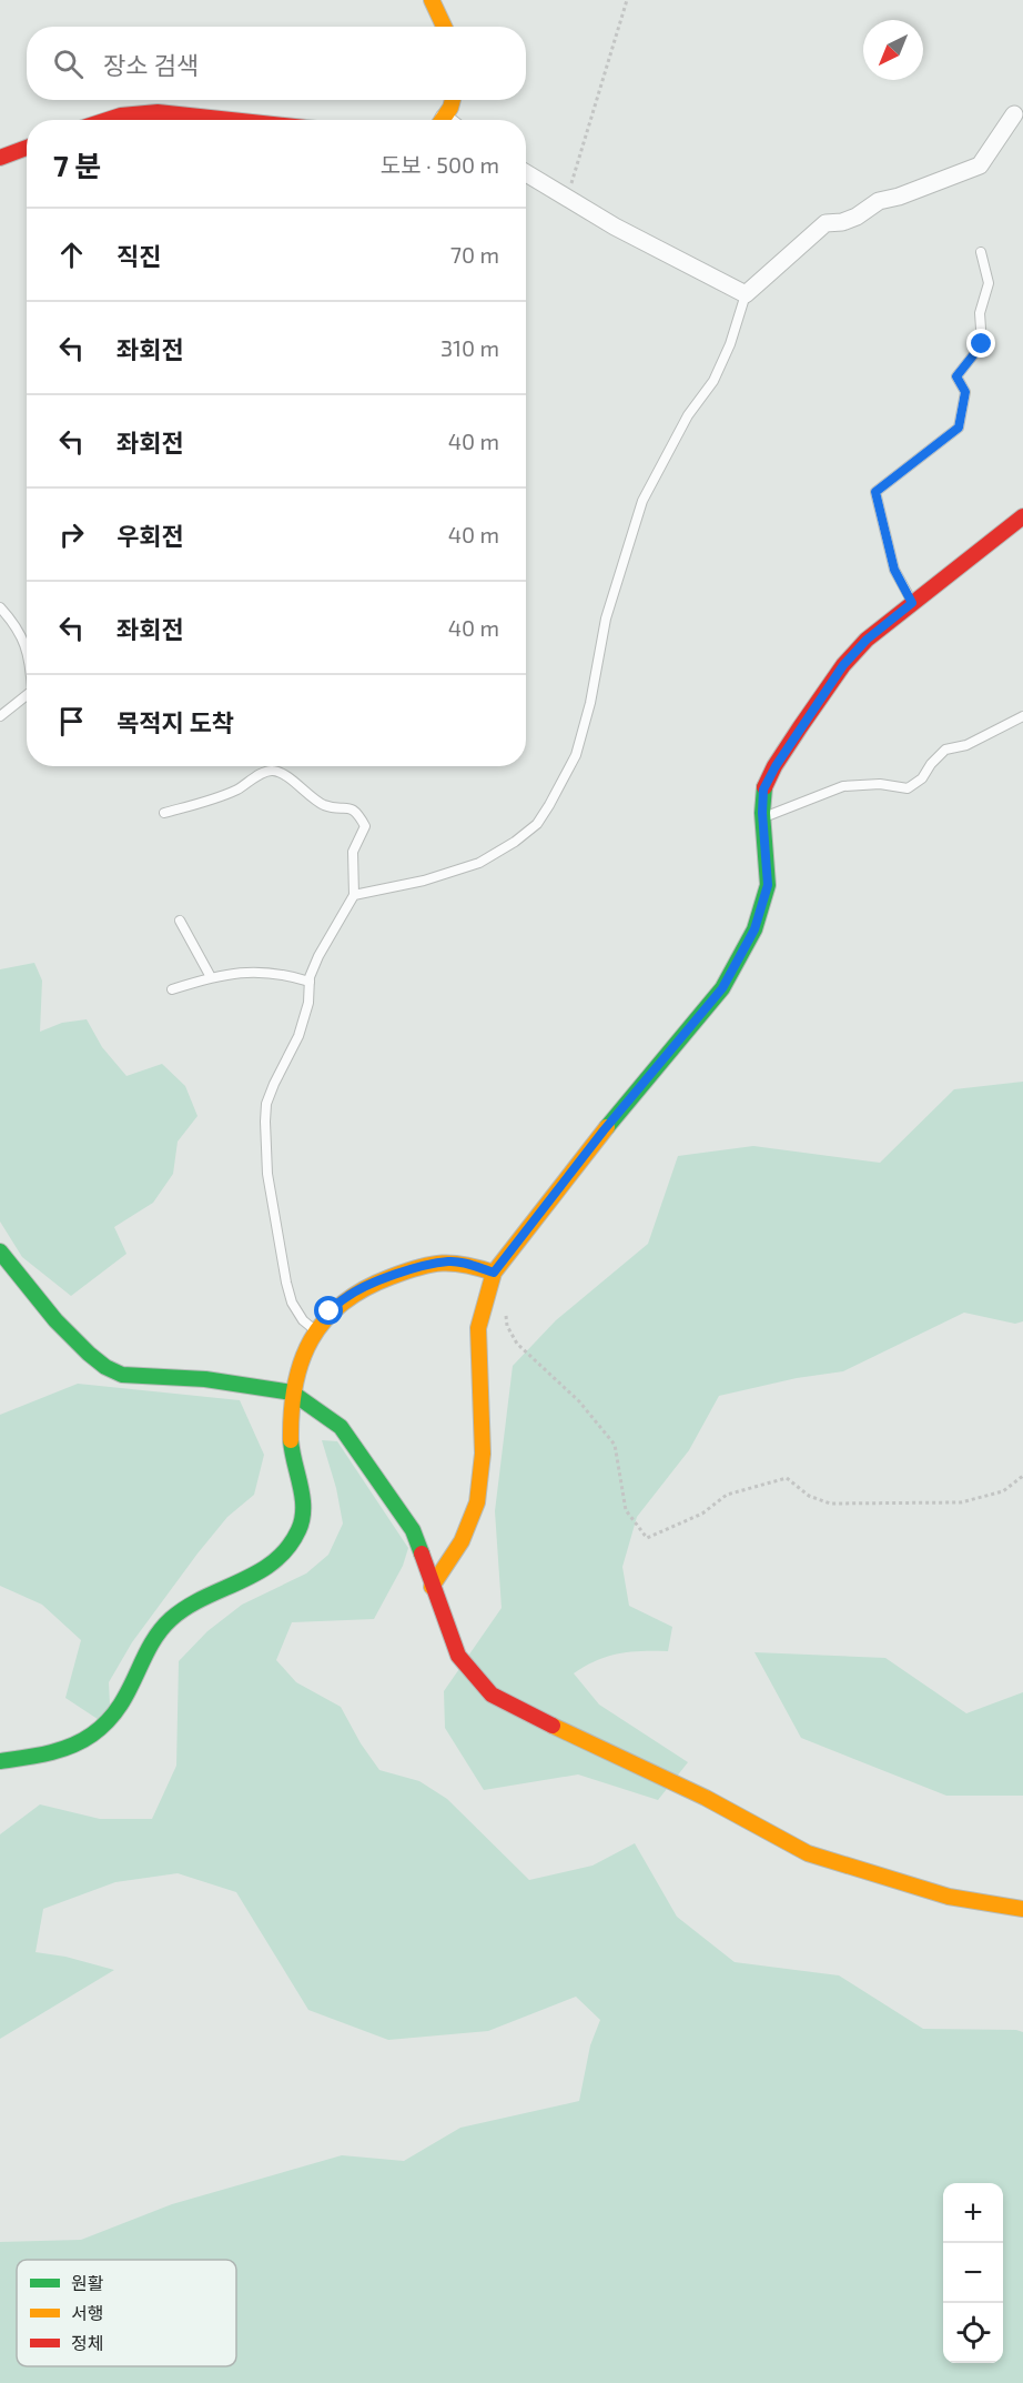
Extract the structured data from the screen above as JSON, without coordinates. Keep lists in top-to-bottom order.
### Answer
{
  "legend": ["원활", "서행", "정체"],
  "north": "bottom left",
  "page": {
    "search": "장소 검색",
    "heading": ["7 분", "도보 · 500 m"],
    "list": [
      ["직진", "70 m"],
      ["좌회전", "310 m"],
      ["좌회전", "40 m"],
      ["우회전", "40 m"],
      ["좌회전", "40 m"],
      "목적지 도착"
    ],
    "map_buttons": ["+", "−"]
  }
}
